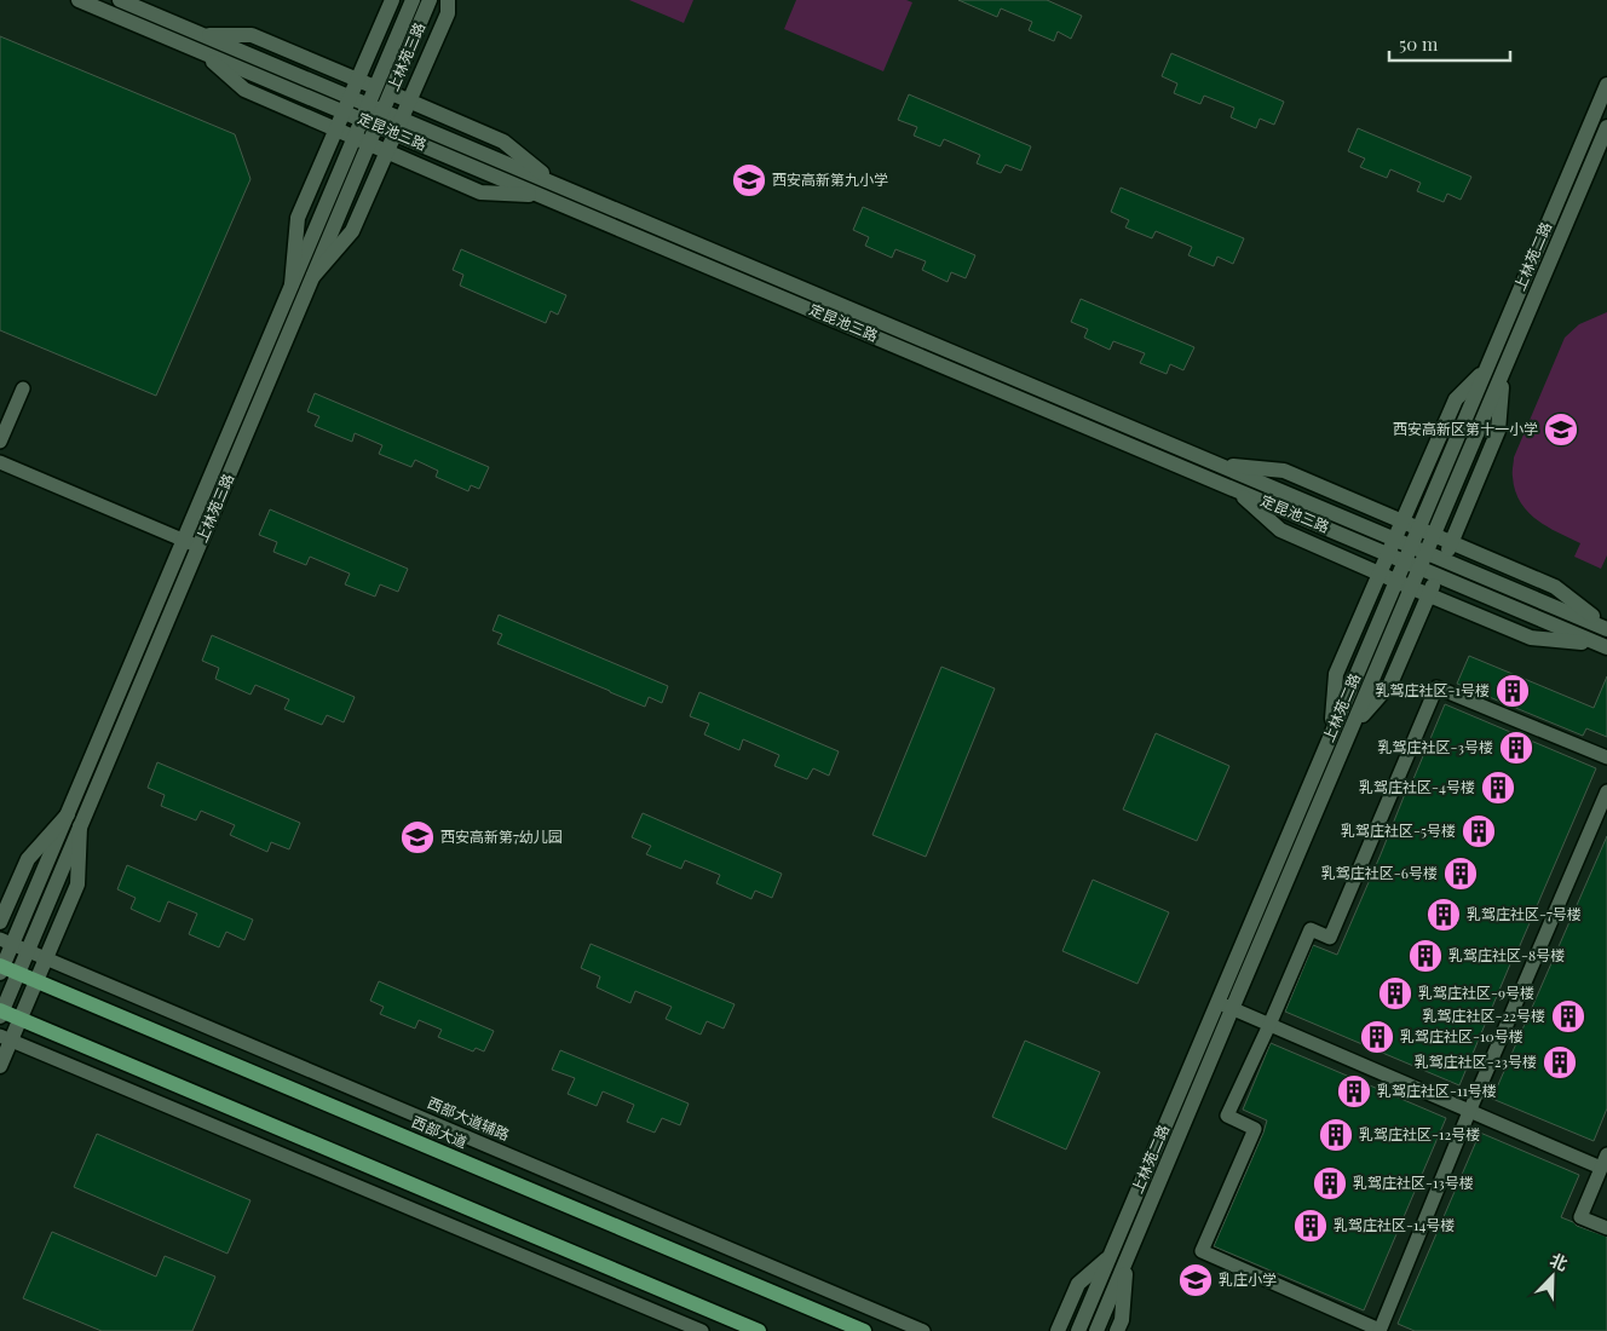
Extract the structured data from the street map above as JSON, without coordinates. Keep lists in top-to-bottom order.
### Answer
{
  "streets": {
    "main road": ["西部大道"],
    "street": [
      "上林苑三路",
      "定昆池三路",
      "上林苑二路",
      "西部大道辅路"
    ]
  },
  "crossings": [
    ["上林苑三路", "定昆池三路"],
    ["上林苑三路", "西部大道辅路"],
    ["上林苑三路", "西部大道"],
    ["定昆池三路", "上林苑二路"]
  ],
  "places": {
    "school or university": [
      "西安高新第九小学",
      "西安高新区第十一小学",
      "西安高新第7幼儿园",
      "乳庄小学"
    ],
    "building": [
      "乳驾庄社区-1号楼",
      "乳驾庄社区-3号楼",
      "乳驾庄社区-4号楼",
      "乳驾庄社区-5号楼",
      "乳驾庄社区-6号楼",
      "乳驾庄社区-7号楼",
      "乳驾庄社区-8号楼",
      "乳驾庄社区-9号楼",
      "乳驾庄社区-22号楼",
      "乳驾庄社区-10号楼",
      "乳驾庄社区-23号楼",
      "乳驾庄社区-11号楼",
      "乳驾庄社区-12号楼",
      "乳驾庄社区-13号楼",
      "乳驾庄社区-14号楼"
    ]
  },
  "scale_bar": "50 m",
  "north": "top right"
}
